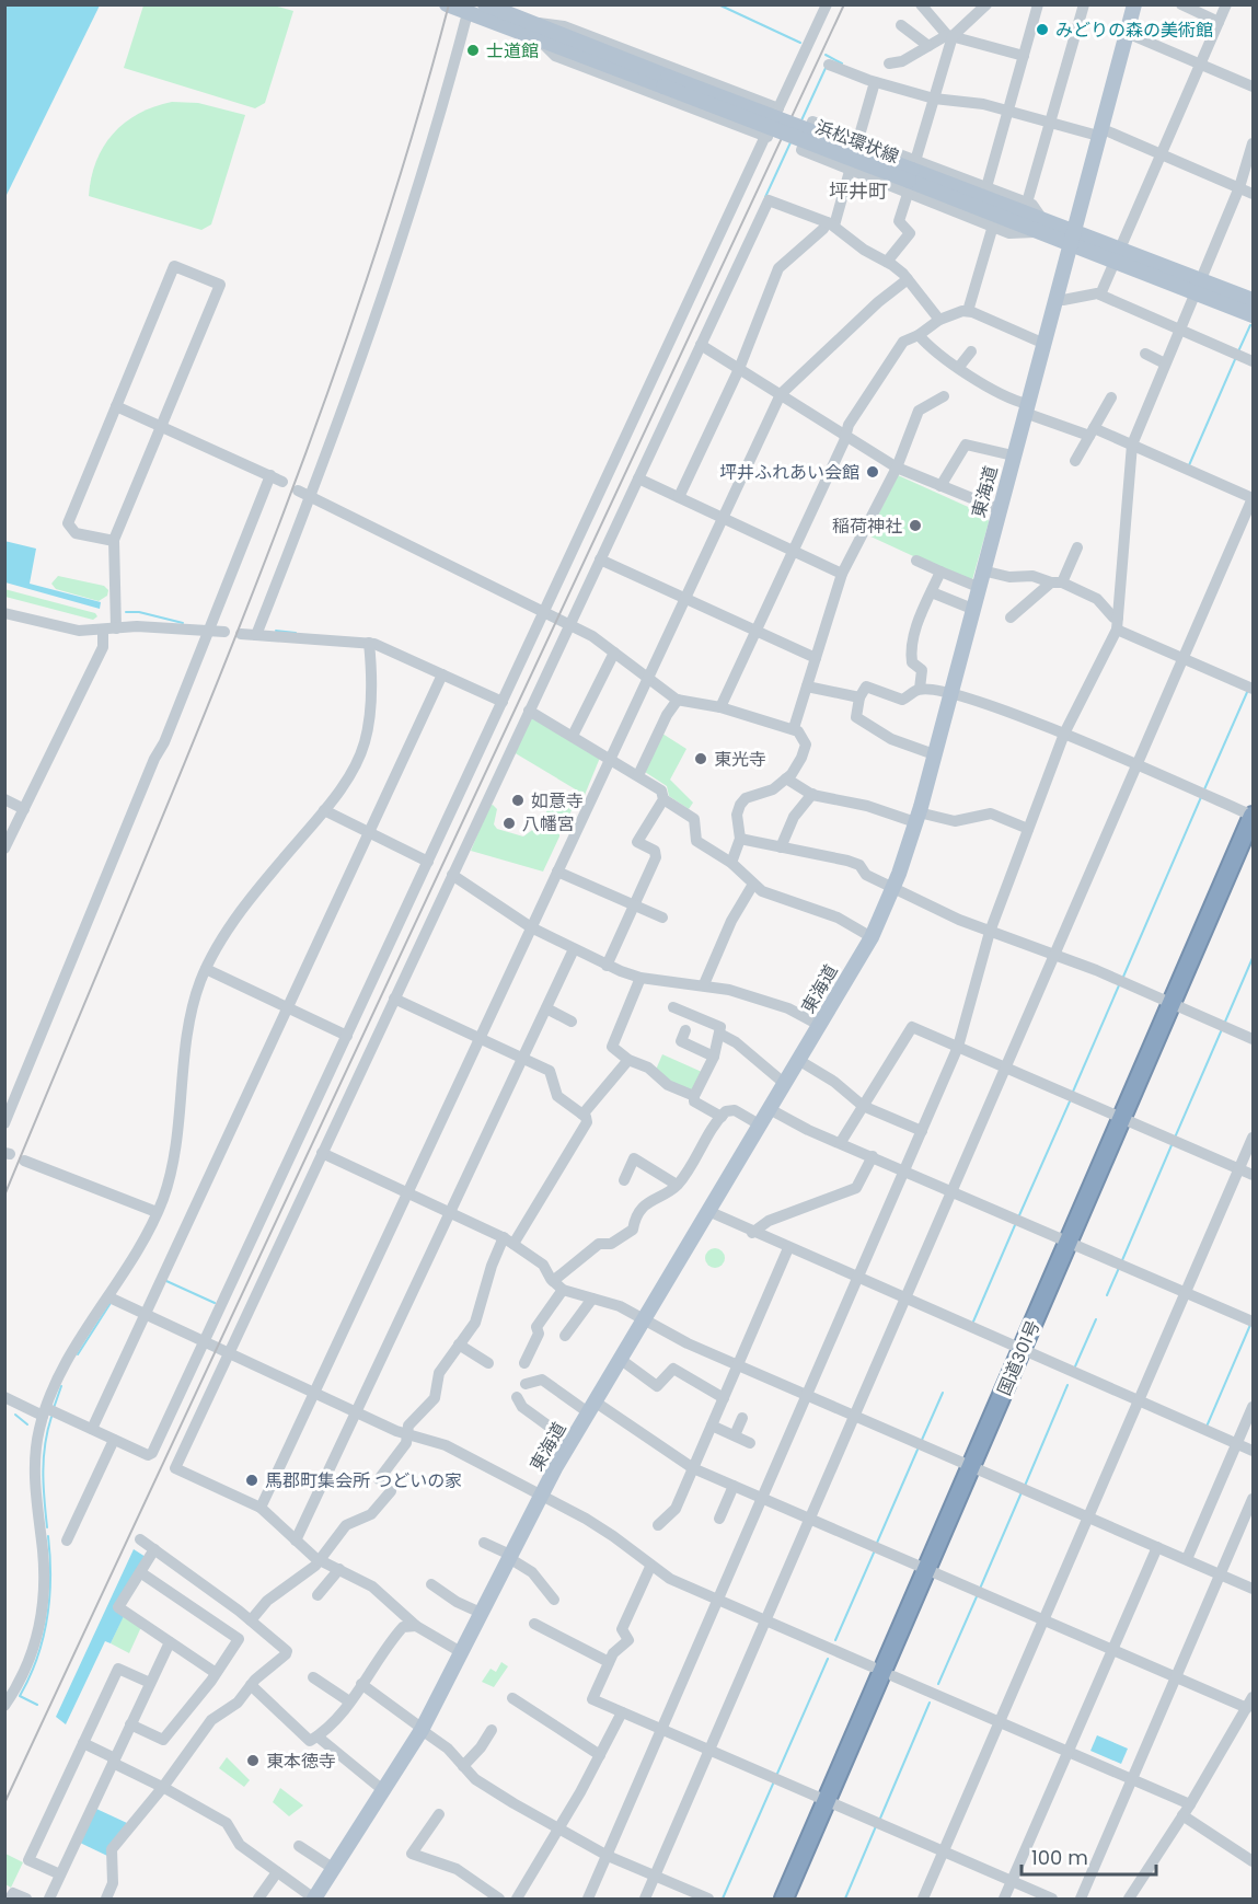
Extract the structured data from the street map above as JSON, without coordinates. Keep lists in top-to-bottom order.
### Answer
{
  "streets": {
    "highway": ["国道301号"],
    "main road": ["浜松環状線", "東海道"]
  },
  "crossings": [
    ["浜松環状線", "東海道"]
  ],
  "districts": ["坪井町"],
  "places": [
    "みどりの森の美術館",
    "士道館",
    "坪井ふれあい会館",
    "稲荷神社",
    "東光寺",
    "如意寺",
    "八幡宮",
    "馬郡町集会所 つどいの家",
    "東本徳寺"
  ],
  "scale_bar": "100 m"
}
